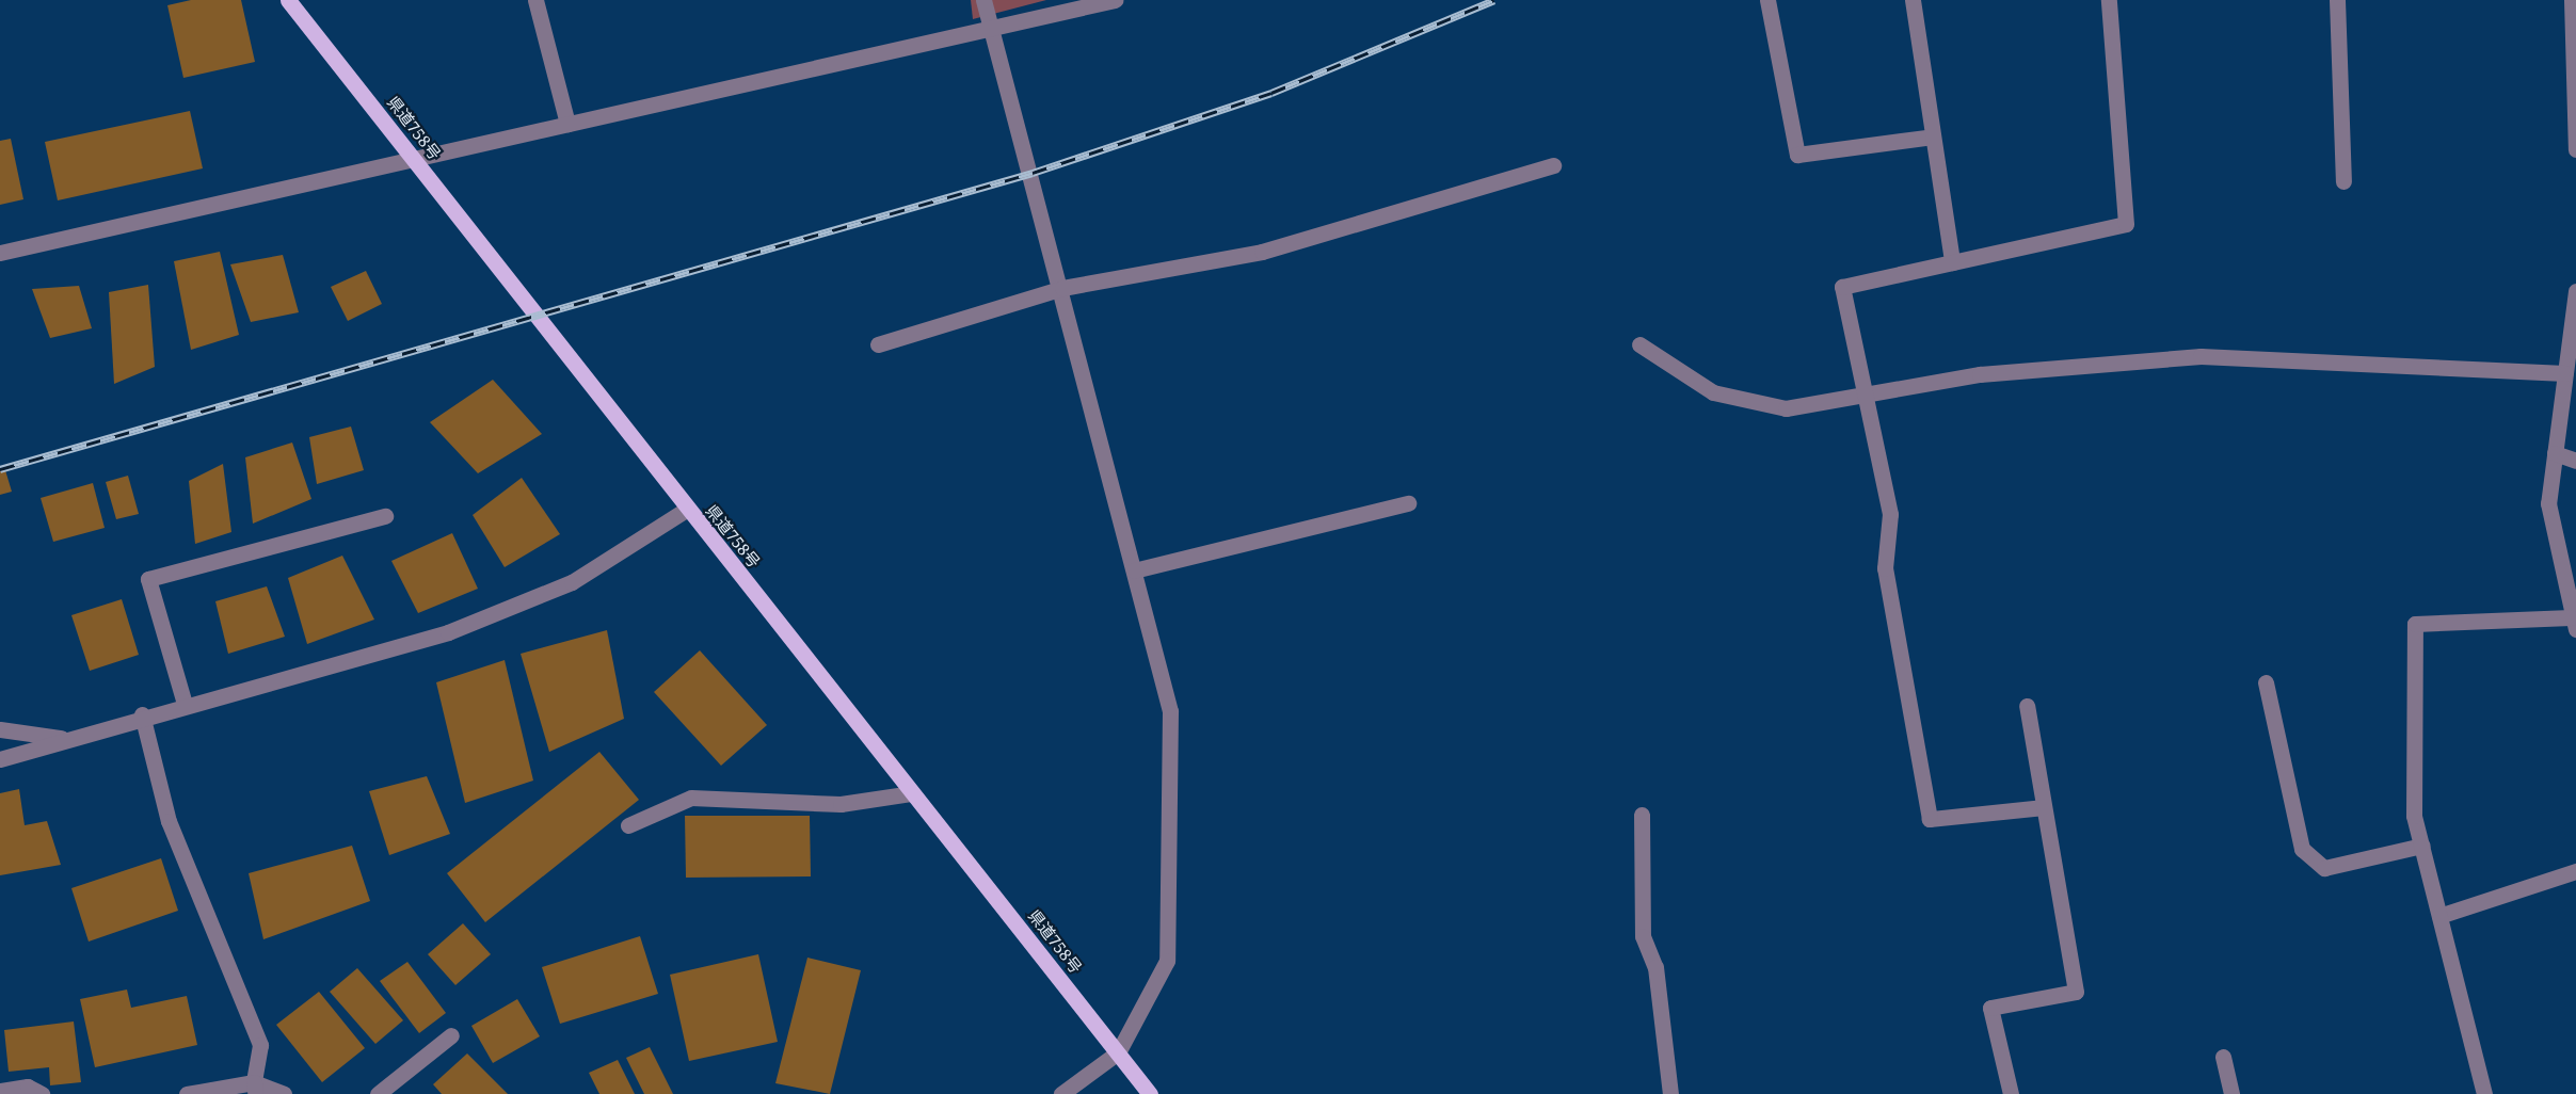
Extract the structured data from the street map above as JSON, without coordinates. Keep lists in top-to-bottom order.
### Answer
{
  "streets": {
    "main road": ["県道758号"]
  }
}
